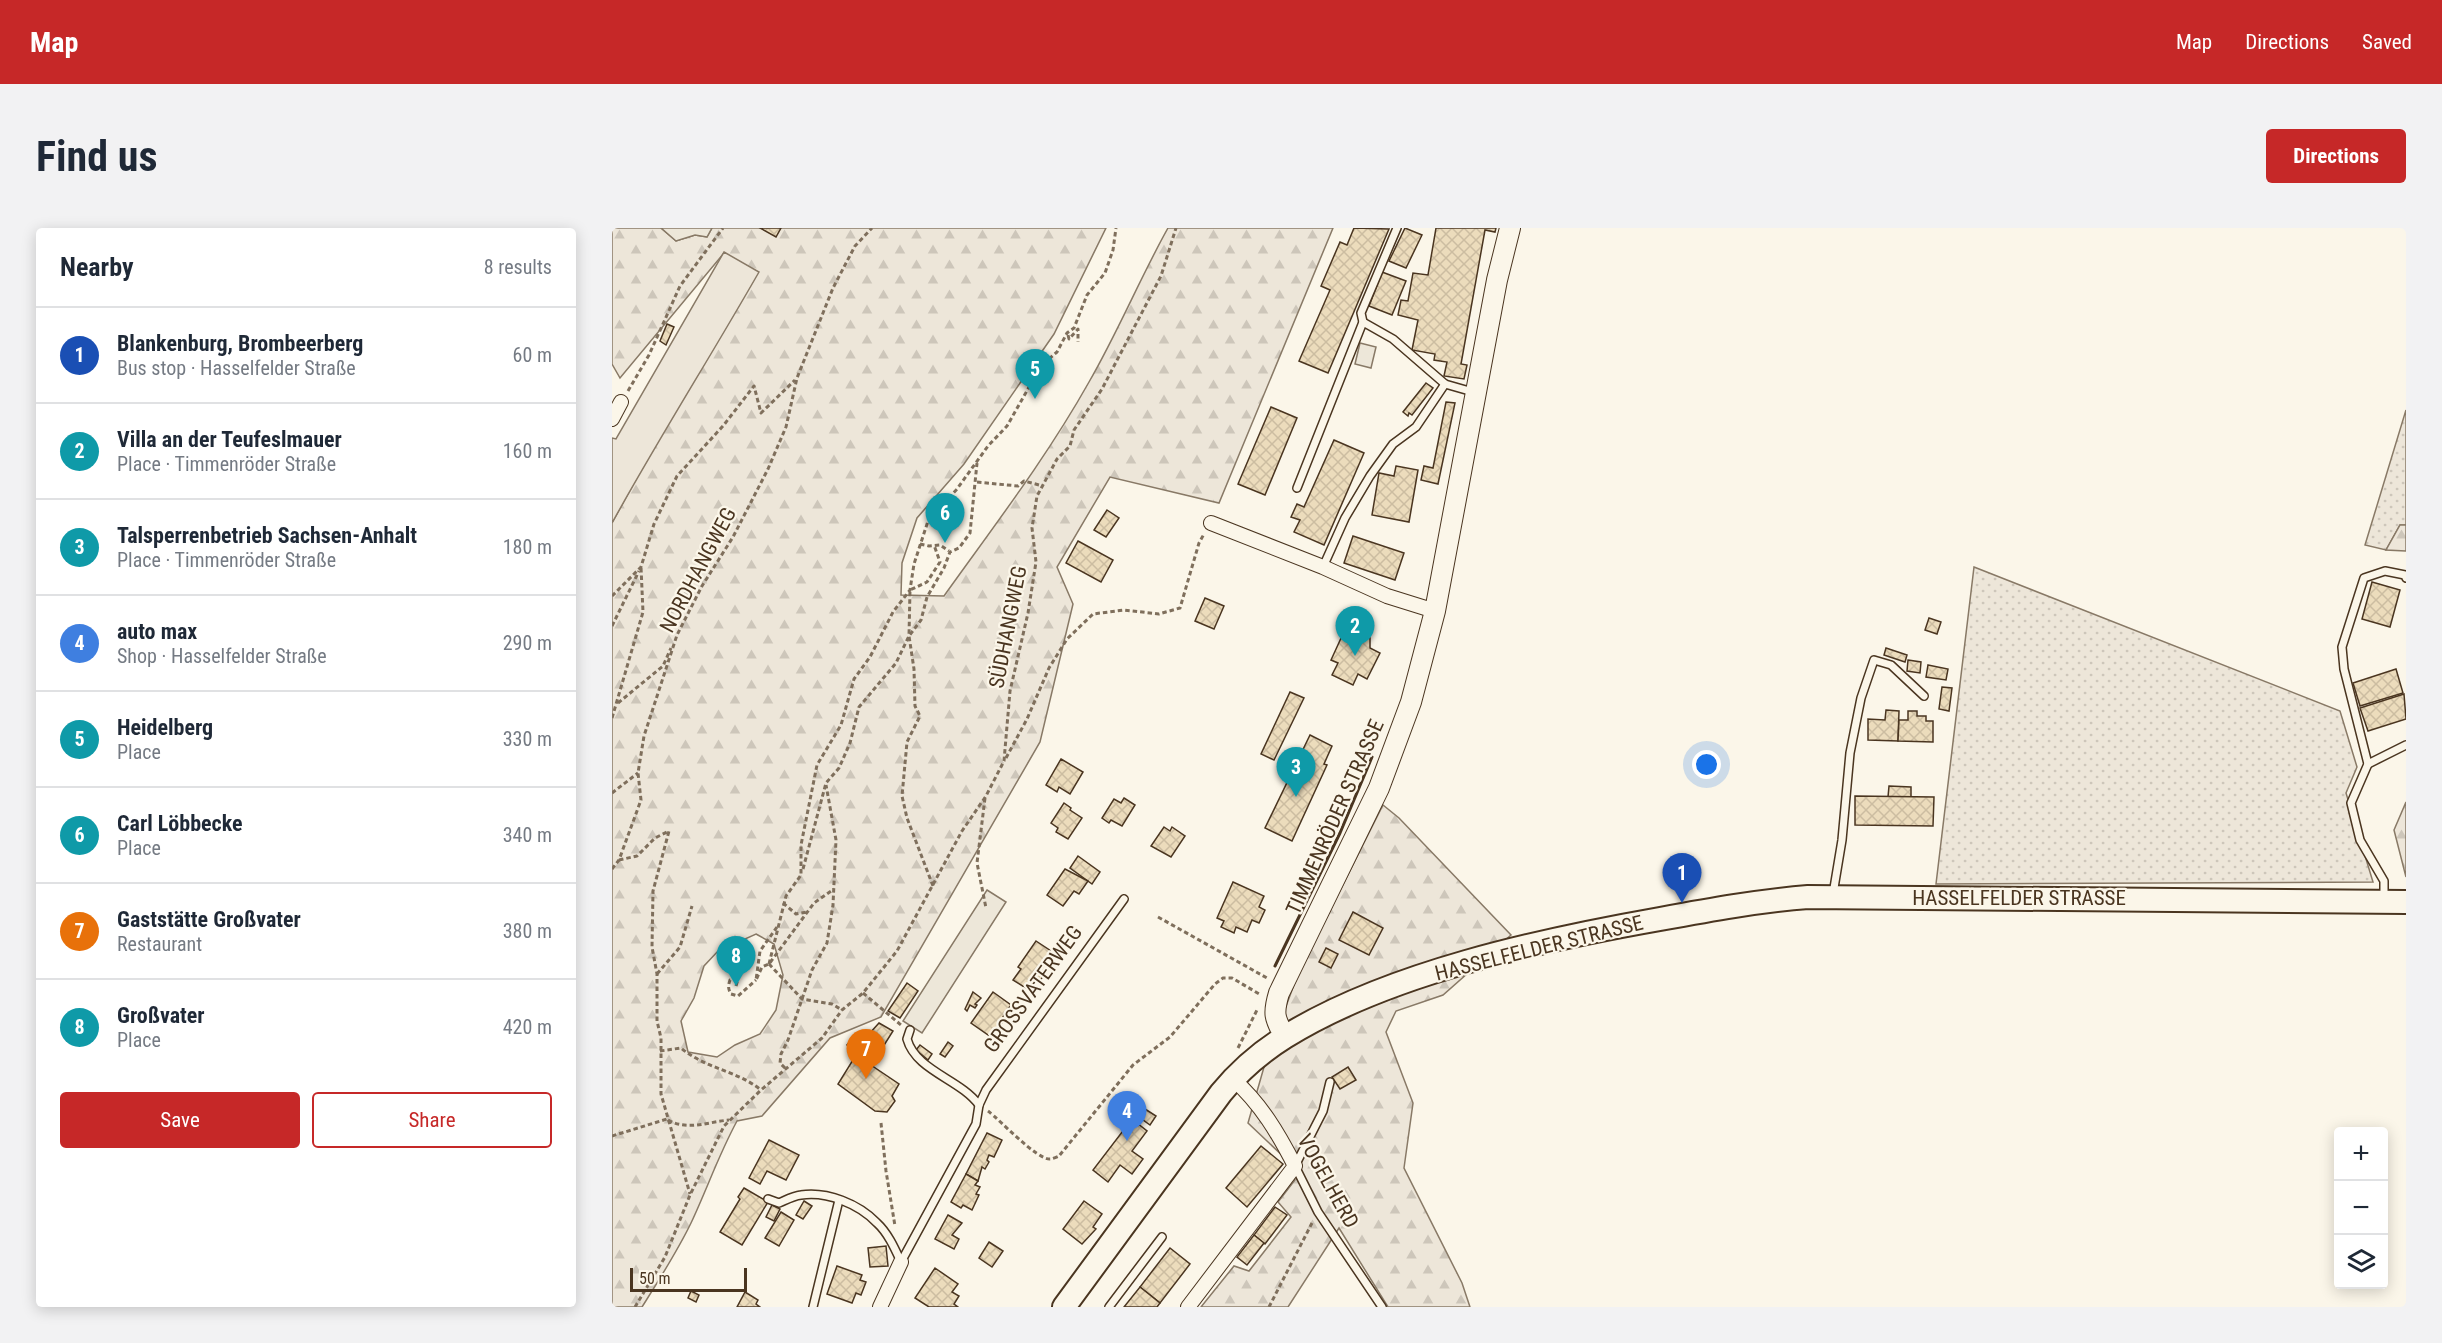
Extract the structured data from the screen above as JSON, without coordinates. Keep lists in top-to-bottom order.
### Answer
{
  "streets": {
    "main road": ["TIMMENRÖDER STRASSE", "HASSELFELDER STRASSE"],
    "street": ["GROSSVATERWEG", "VOGELHERD"],
    "path": ["NORDHANGWEG", "SÜDHANGWEG"]
  },
  "crossings": [
    ["TIMMENRÖDER STRASSE", "HASSELFELDER STRASSE"],
    ["HASSELFELDER STRASSE", "VOGELHERD"]
  ],
  "scale_bar": "50 m",
  "page": {
    "header": "Map",
    "nav": ["Map", "Directions", "Saved"],
    "buttons": [
      "Directions",
      ["Save", "Share"]
    ],
    "title": "Find us",
    "heading": ["Nearby", "8 results"],
    "list": [
      {
        "mark": "1",
        "name": "Blankenburg, Brombeerberg",
        "note": "Bus stop · Hasselfelder Straße",
        "value": "60 m"
      },
      {
        "mark": "2",
        "name": "Villa an der Teufeslmauer",
        "note": "Place · Timmenröder Straße",
        "value": "160 m"
      },
      {
        "mark": "3",
        "name": "Talsperrenbetrieb Sachsen-Anhalt",
        "note": "Place · Timmenröder Straße",
        "value": "180 m"
      },
      {
        "mark": "4",
        "name": "auto max",
        "note": "Shop · Hasselfelder Straße",
        "value": "290 m"
      },
      {
        "mark": "5",
        "name": "Heidelberg",
        "note": "Place",
        "value": "330 m"
      },
      {
        "mark": "6",
        "name": "Carl Löbbecke",
        "note": "Place",
        "value": "340 m"
      },
      {
        "mark": "7",
        "name": "Gaststätte Großvater",
        "note": "Restaurant",
        "value": "380 m"
      },
      {
        "mark": "8",
        "name": "Großvater",
        "note": "Place",
        "value": "420 m"
      }
    ],
    "pins": [
      "5",
      "6",
      "2",
      "3",
      "1",
      "8",
      "7",
      "4"
    ],
    "map_buttons": ["+", "−"],
    "scale": "50 m"
  }
}
